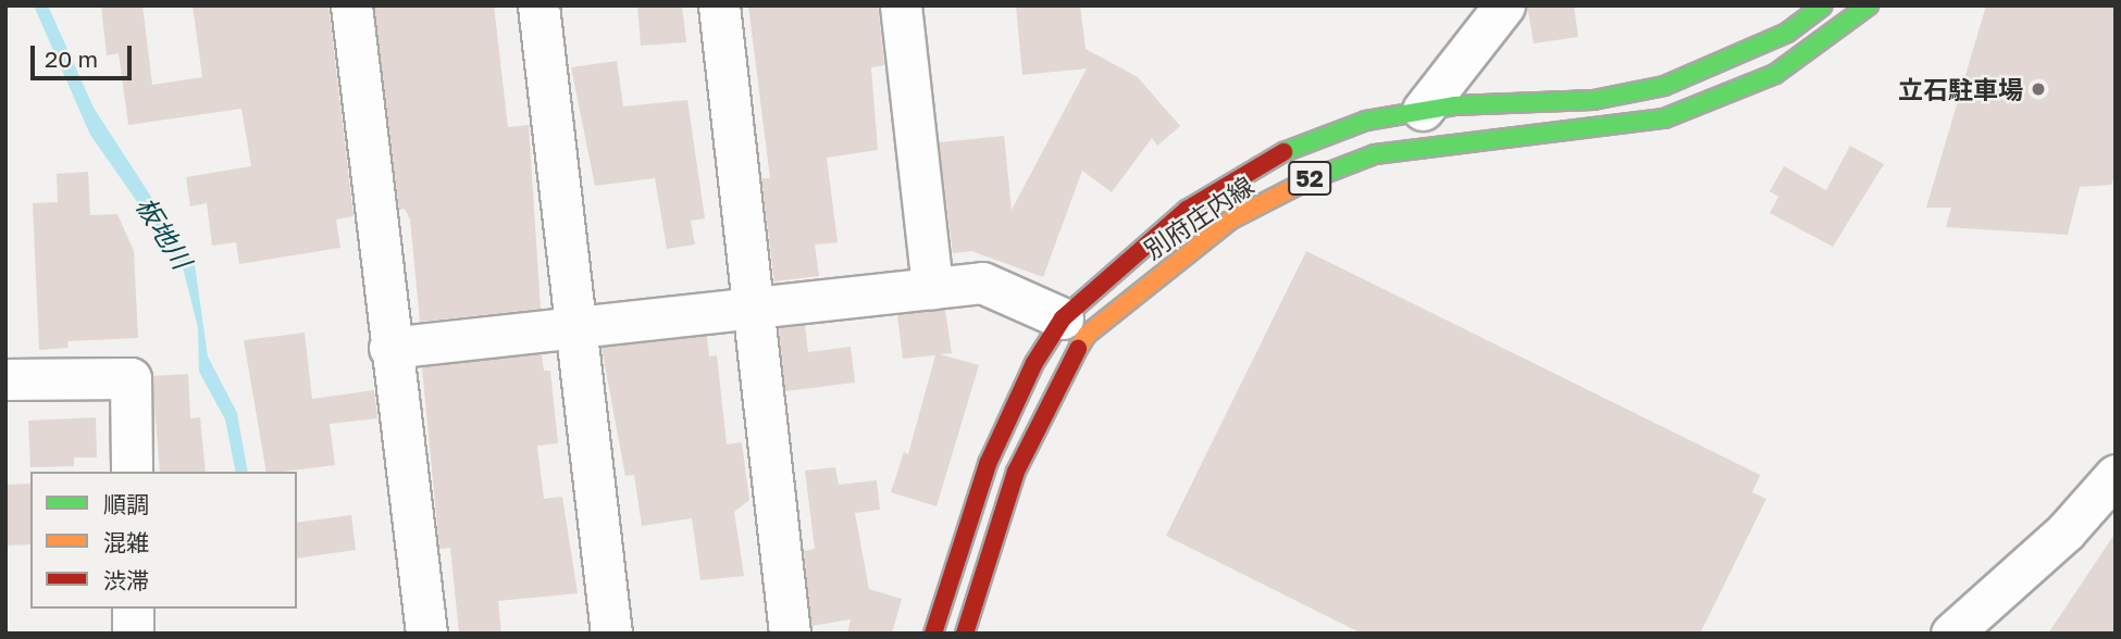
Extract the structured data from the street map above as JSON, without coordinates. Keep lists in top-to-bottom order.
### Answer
{
  "streets": {
    "main road": ["52", "別府庄内線"]
  },
  "water": ["板地川"],
  "places": ["立石駐車場"],
  "legend": ["順調", "混雑", "渋滞"],
  "scale_bar": "20 m"
}
